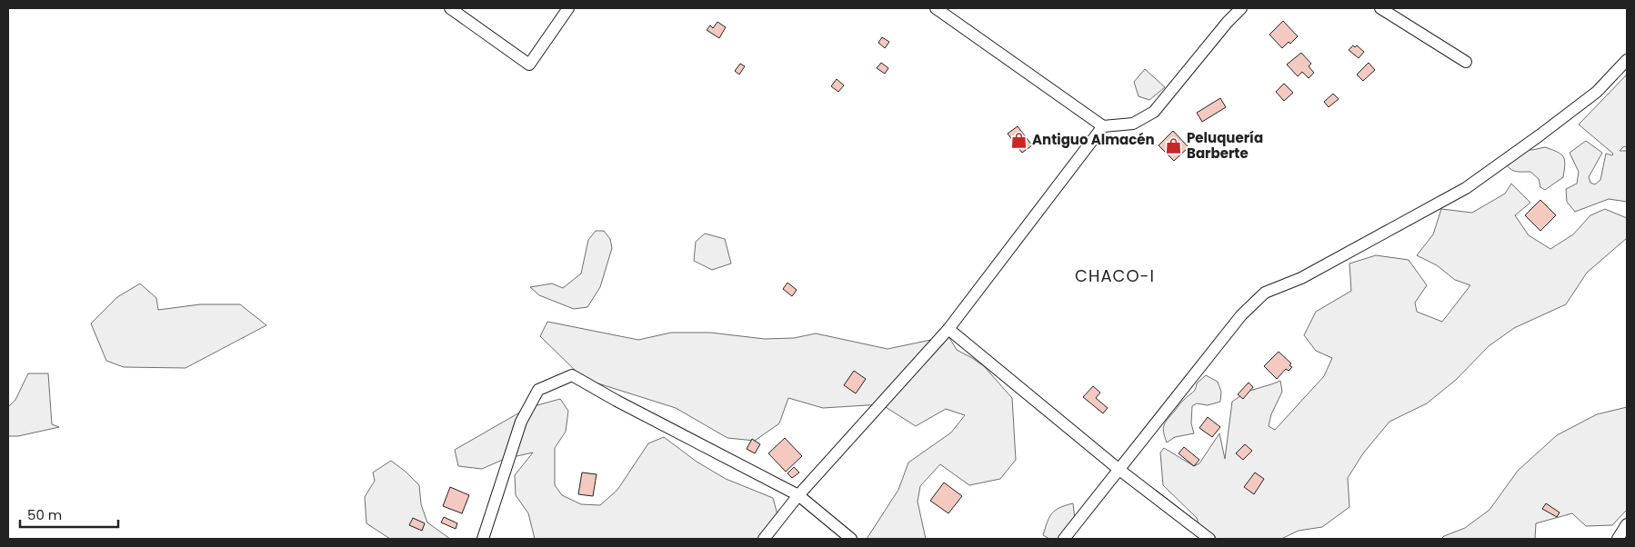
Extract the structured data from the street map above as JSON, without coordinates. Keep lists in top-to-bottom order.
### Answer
{
  "districts": ["CHACO-I"],
  "places": {
    "shop": ["Antiguo Almacén", "Peluquería Barberte"]
  },
  "scale_bar": "50 m"
}
